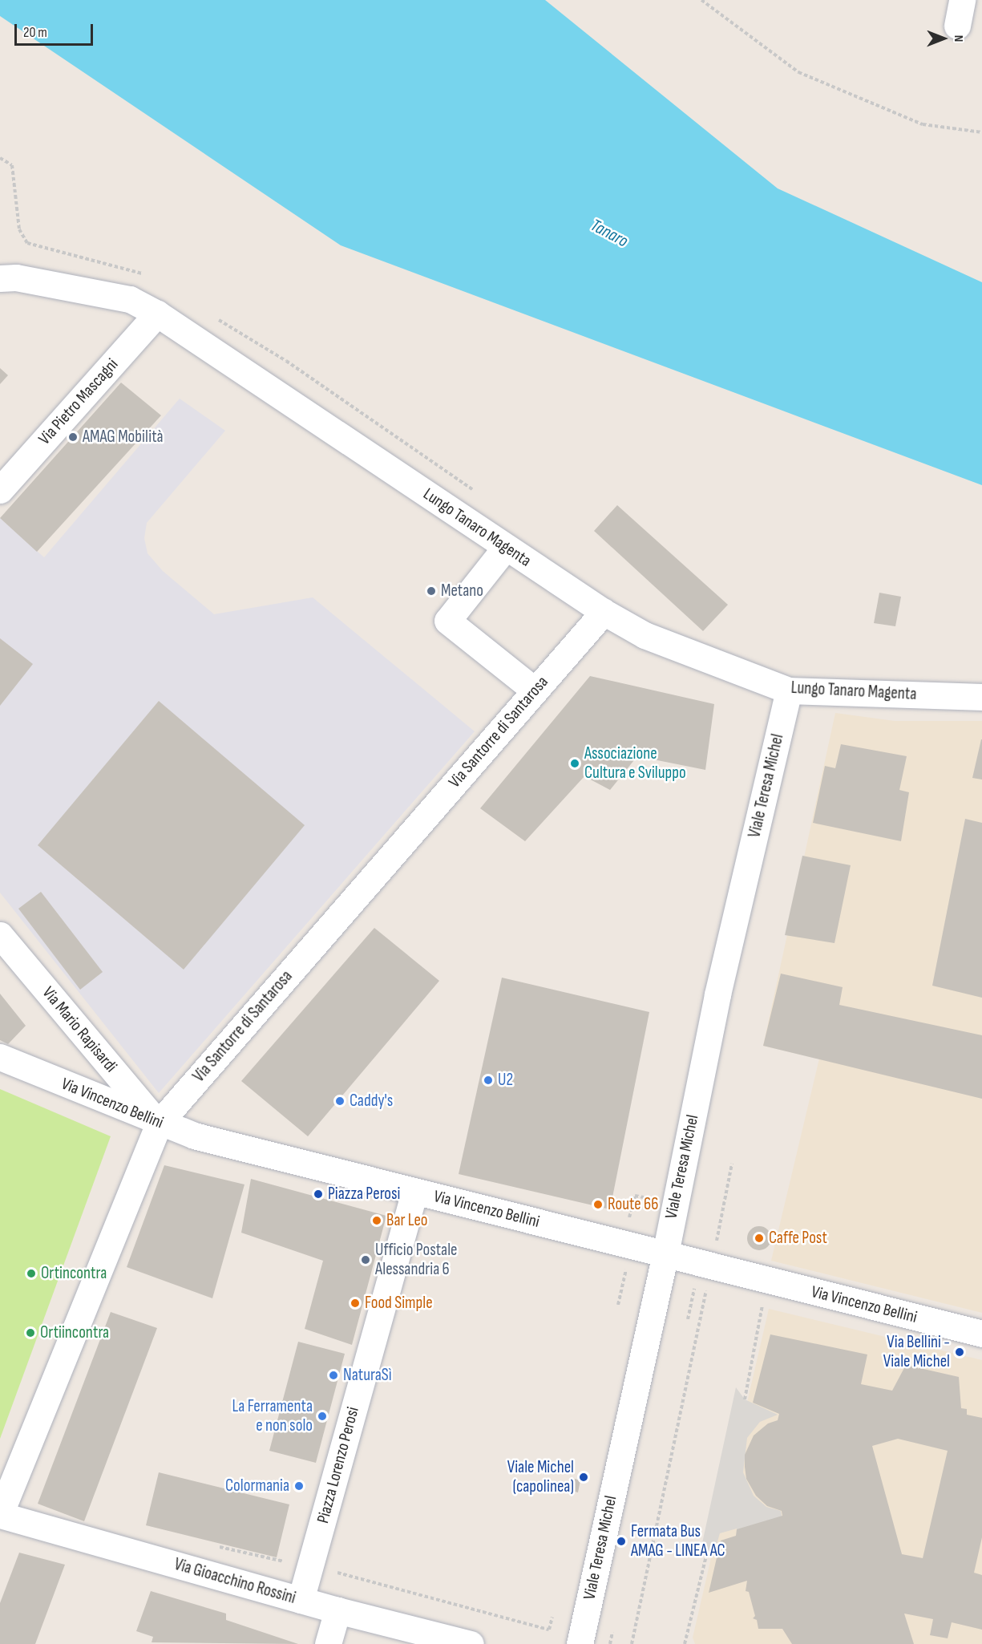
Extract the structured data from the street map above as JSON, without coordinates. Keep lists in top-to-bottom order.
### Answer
{
  "streets": {
    "street": [
      "Via Pietro Mascagni",
      "Lungo Tanaro Magenta",
      "Via Santorre di Santarosa",
      "Viale Teresa Michel",
      "Via Mario Rapisardi",
      "Via Vincenzo Bellini",
      "Piazza Lorenzo Perosi",
      "Via Gioacchino Rossini"
    ]
  },
  "crossings": [
    ["Via Pietro Mascagni", "Lungo Tanaro Magenta"],
    ["Lungo Tanaro Magenta", "Via Santorre di Santarosa"],
    ["Lungo Tanaro Magenta", "Viale Teresa Michel"],
    ["Via Santorre di Santarosa", "Via Mario Rapisardi"],
    ["Via Santorre di Santarosa", "Via Vincenzo Bellini"],
    ["Via Santorre di Santarosa", "Via Gioacchino Rossini"],
    ["Viale Teresa Michel", "Via Vincenzo Bellini"],
    ["Via Mario Rapisardi", "Via Vincenzo Bellini"],
    ["Via Vincenzo Bellini", "Piazza Lorenzo Perosi"],
    ["Piazza Lorenzo Perosi", "Via Gioacchino Rossini"]
  ],
  "water": ["Tanaro"],
  "places": [
    "AMAG Mobilità",
    "Metano",
    "Associazione Cultura e Sviluppo",
    "U2",
    "Caddy's",
    "Piazza Perosi",
    "Route 66",
    "Bar Leo",
    "Caffe Post",
    "Ufficio Postale Alessandria 6",
    "Ortincontra",
    "Food Simple",
    "Ortiincontra",
    "Via Bellini - Viale Michel",
    "NaturaSì",
    "La Ferramenta e non solo",
    "Viale Michel (capolinea)",
    "Colormania",
    "Fermata Bus AMAG - LINEA AC"
  ],
  "scale_bar": "20 m",
  "north": "right"
}
